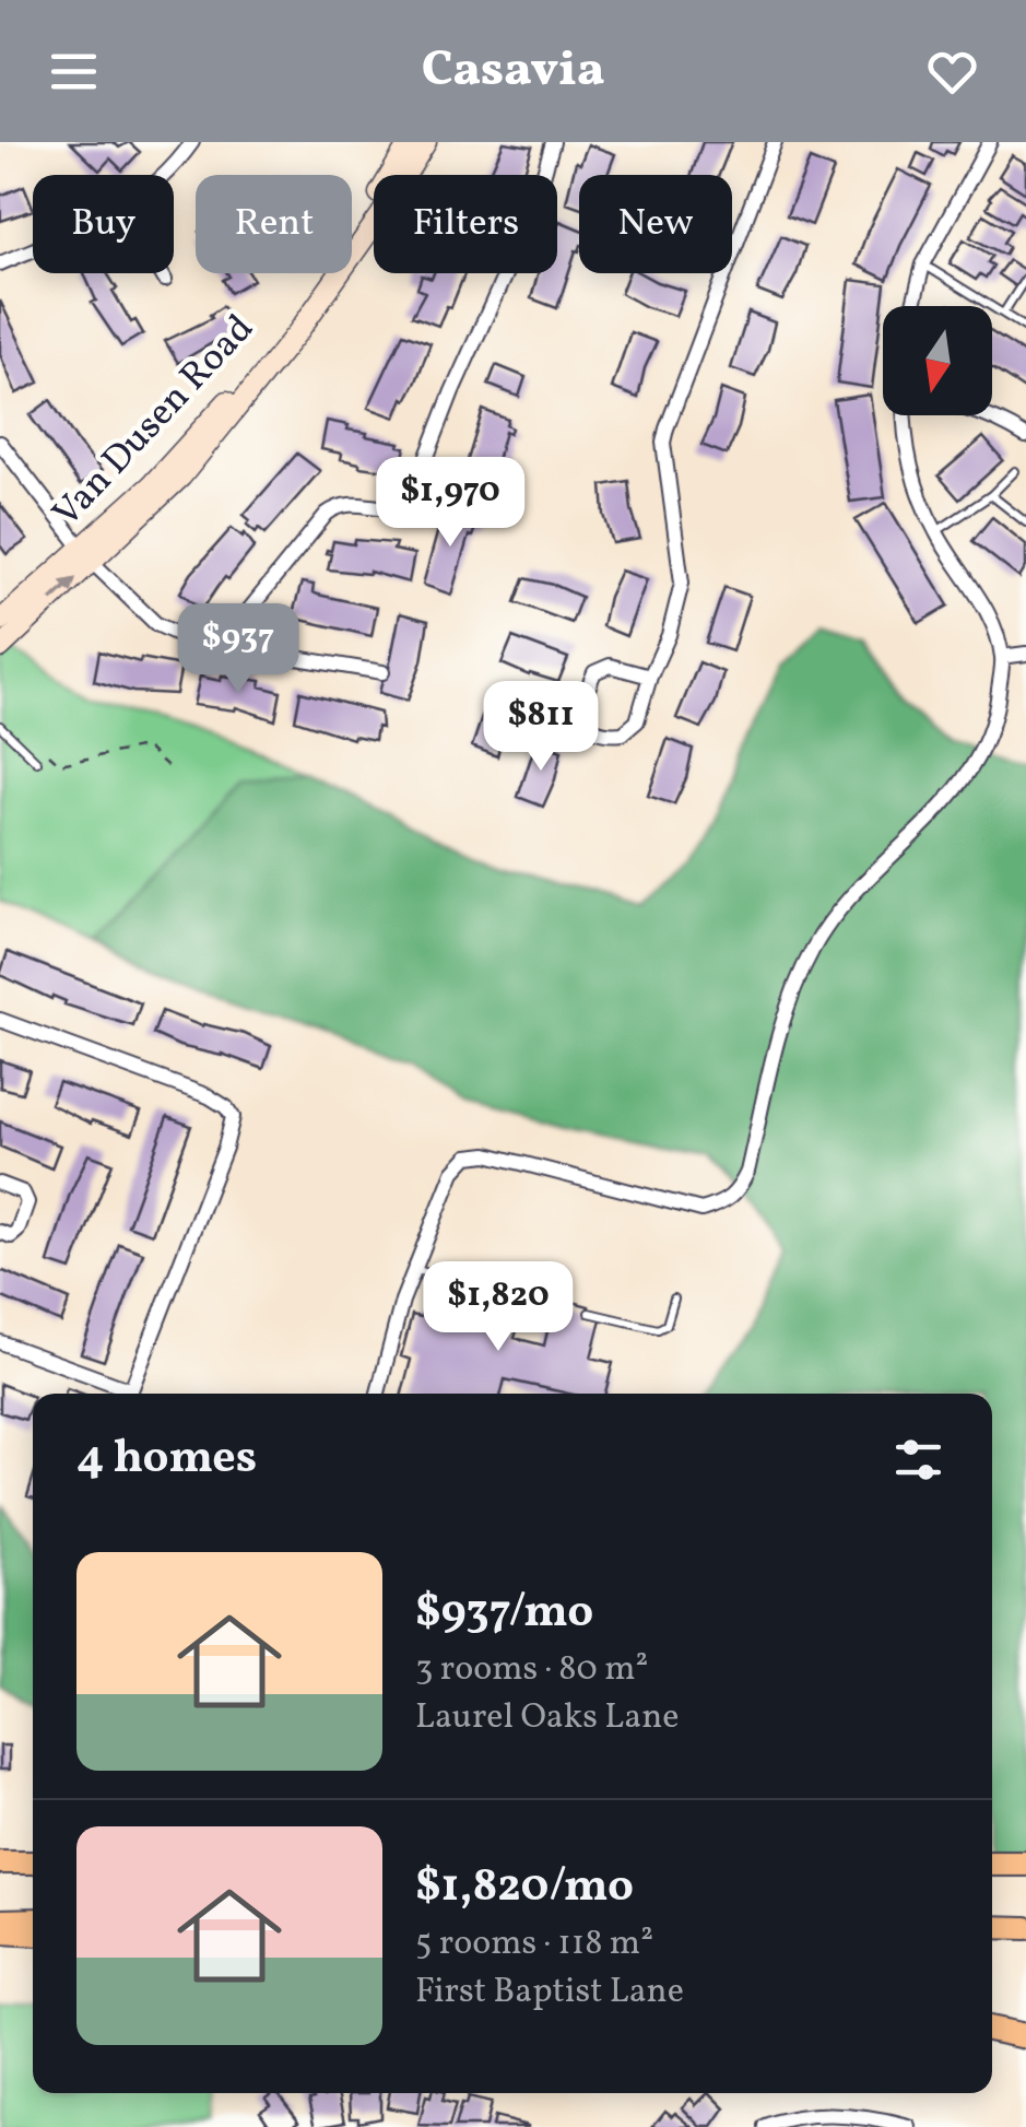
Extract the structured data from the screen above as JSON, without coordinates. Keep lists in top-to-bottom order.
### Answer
{
  "streets": {
    "main road": ["Van Dusen Road"]
  },
  "north": "bottom",
  "page": {
    "header": "Casavia",
    "chip": [
      "Buy",
      "Rent",
      "Filters",
      "New"
    ],
    "price": [
      "$1,970",
      "$937",
      "$811",
      "$1,820"
    ],
    "heading": "4 homes",
    "list": [
      {
        "name": "$937/mo",
        "note": "3 rooms · 80 m² · Laurel Oaks Lane"
      },
      {
        "name": "$1,820/mo",
        "note": "5 rooms · 118 m² · First Baptist Lane"
      }
    ]
  }
}
